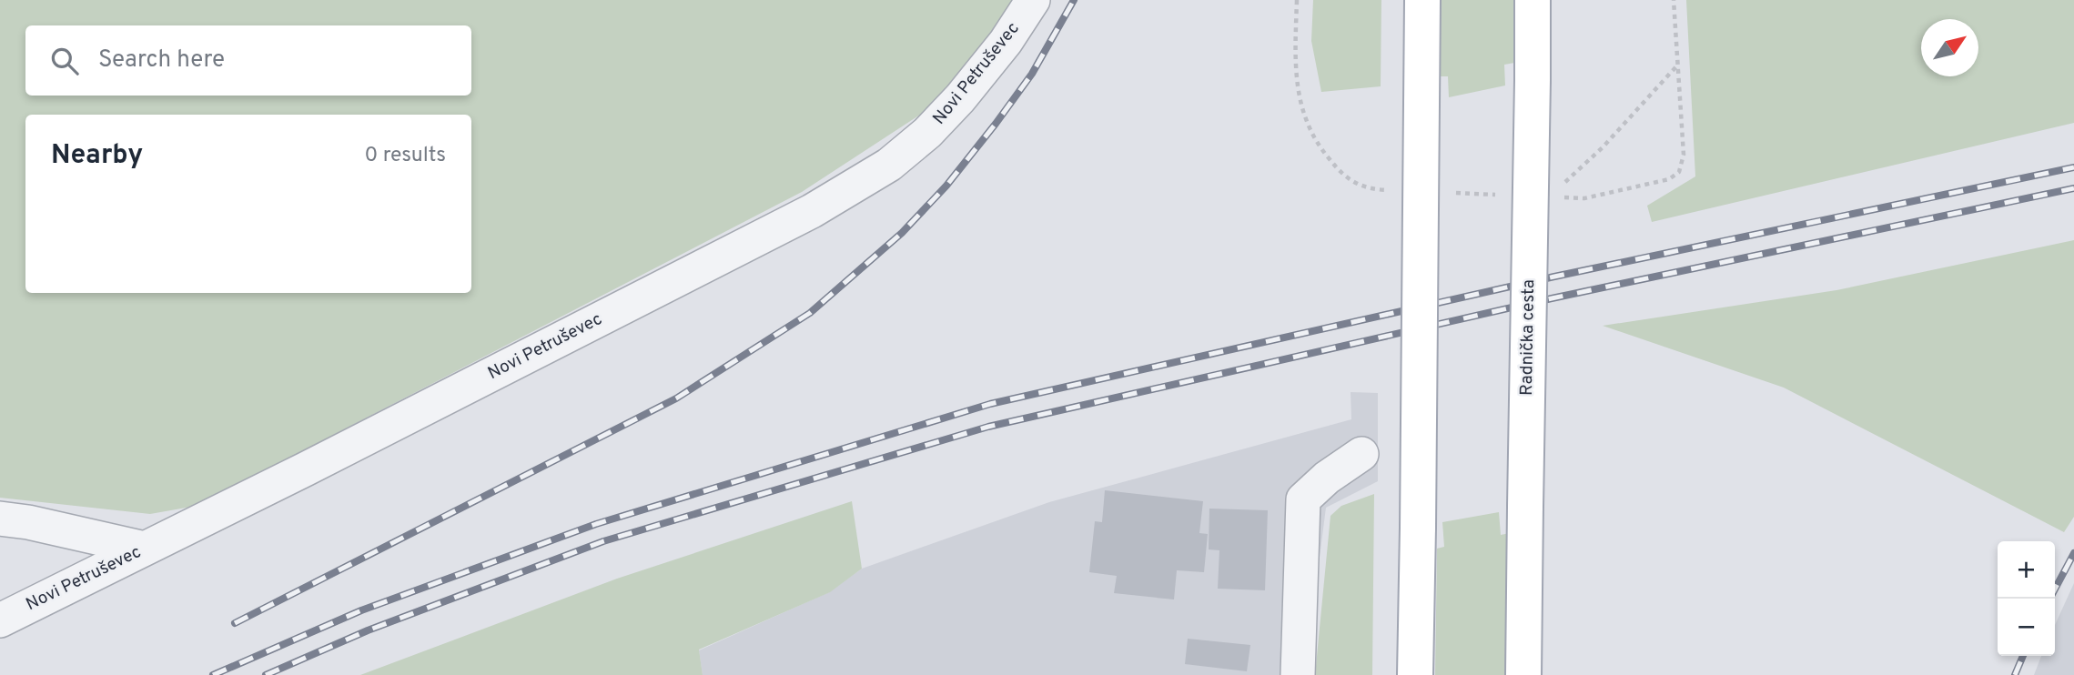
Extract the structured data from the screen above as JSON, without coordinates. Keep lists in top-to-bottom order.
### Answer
{
  "streets": {
    "main road": ["Radnička cesta"],
    "street": ["Novi Petruševec"]
  },
  "north": "top right",
  "page": {
    "search": "Search here",
    "heading": ["Nearby", "0 results"],
    "map_buttons": ["+", "−"]
  }
}
